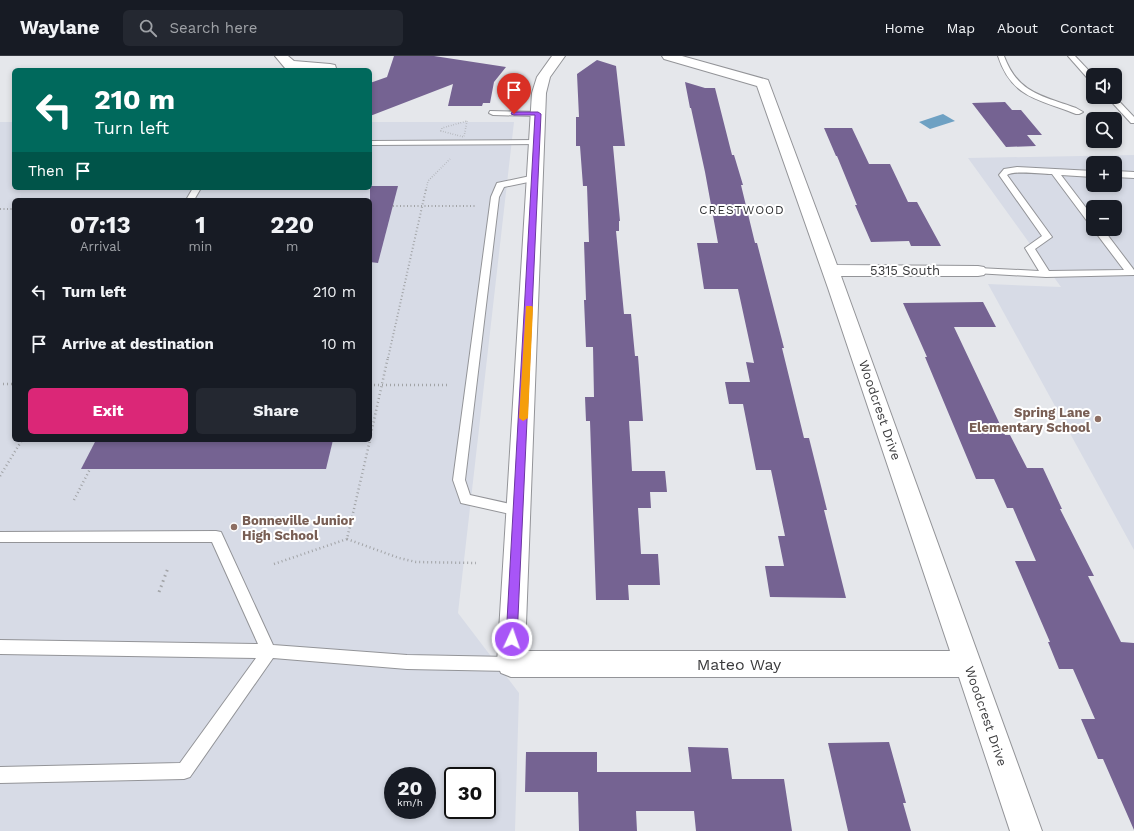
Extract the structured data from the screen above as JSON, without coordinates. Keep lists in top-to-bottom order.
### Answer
{
  "streets": {
    "street": ["5315 South", "Woodcrest Drive", "Mateo Way"]
  },
  "crossings": [
    ["5315 South", "Woodcrest Drive"],
    ["Woodcrest Drive", "Mateo Way"]
  ],
  "districts": ["CRESTWOOD"],
  "places": ["Spring Lane Elementary School", "Bonneville Junior High School"],
  "page": {
    "header": "Waylane",
    "search": "Search here",
    "nav": [
      "Home",
      "Map",
      "About",
      "Contact"
    ],
    "map_buttons": ["+", "−"],
    "turn": ["210 m", "Turn left"],
    "then": "Then",
    "eta": [
      "07:13",
      "Arrival",
      "1",
      "min",
      "220",
      "m"
    ],
    "list": [
      {
        "name": "Turn left",
        "value": "210 m"
      },
      {
        "name": "Arrive at destination",
        "value": "10 m"
      }
    ],
    "buttons": ["Exit", "Share"],
    "speed": "20 km/h",
    "limit": "30"
  }
}
